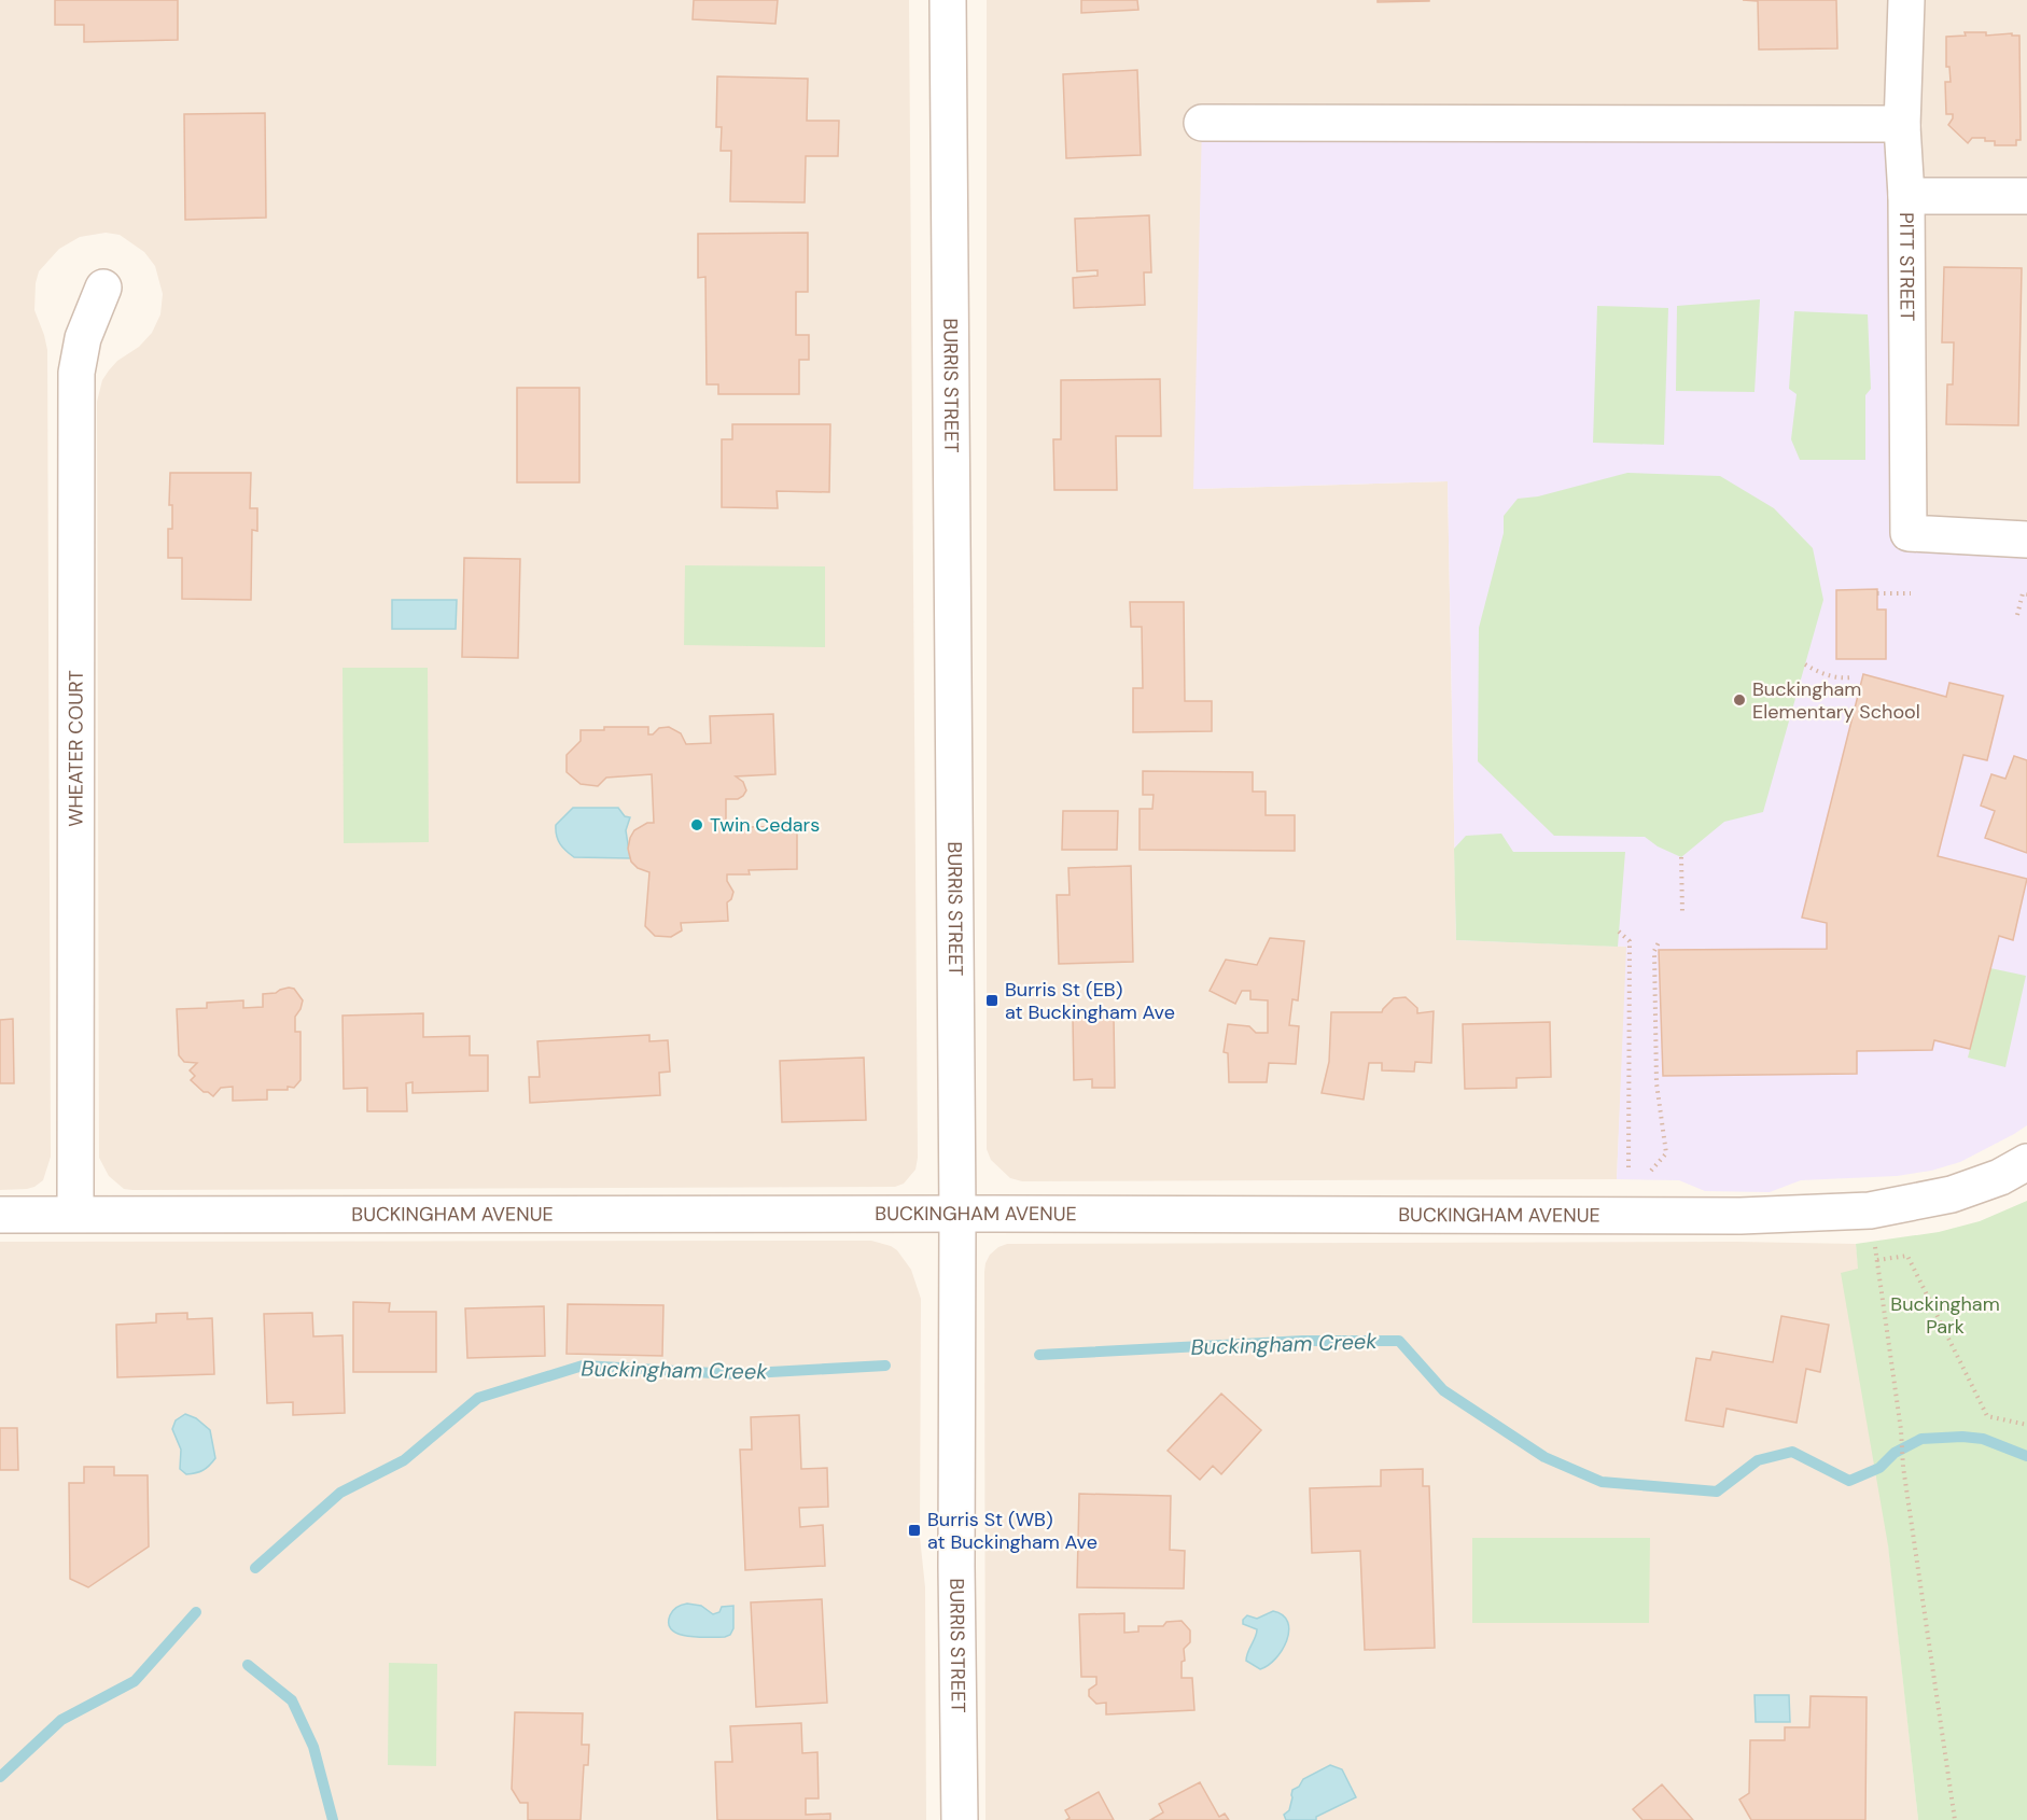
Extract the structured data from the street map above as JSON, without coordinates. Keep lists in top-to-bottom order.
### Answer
{
  "streets": {
    "street": [
      "PITT STREET",
      "BURRIS STREET",
      "WHEATER COURT",
      "BUCKINGHAM AVENUE"
    ]
  },
  "crossings": [
    ["BURRIS STREET", "BUCKINGHAM AVENUE"],
    ["WHEATER COURT", "BUCKINGHAM AVENUE"]
  ],
  "water": ["Buckingham Creek"],
  "parks": ["Buckingham Park"],
  "places": {
    "other": ["Buckingham Elementary School", "Twin Cedars"],
    "transit": ["Burris St (EB) at Buckingham Ave", "Burris St (WB) at Buckingham Ave"]
  }
}
